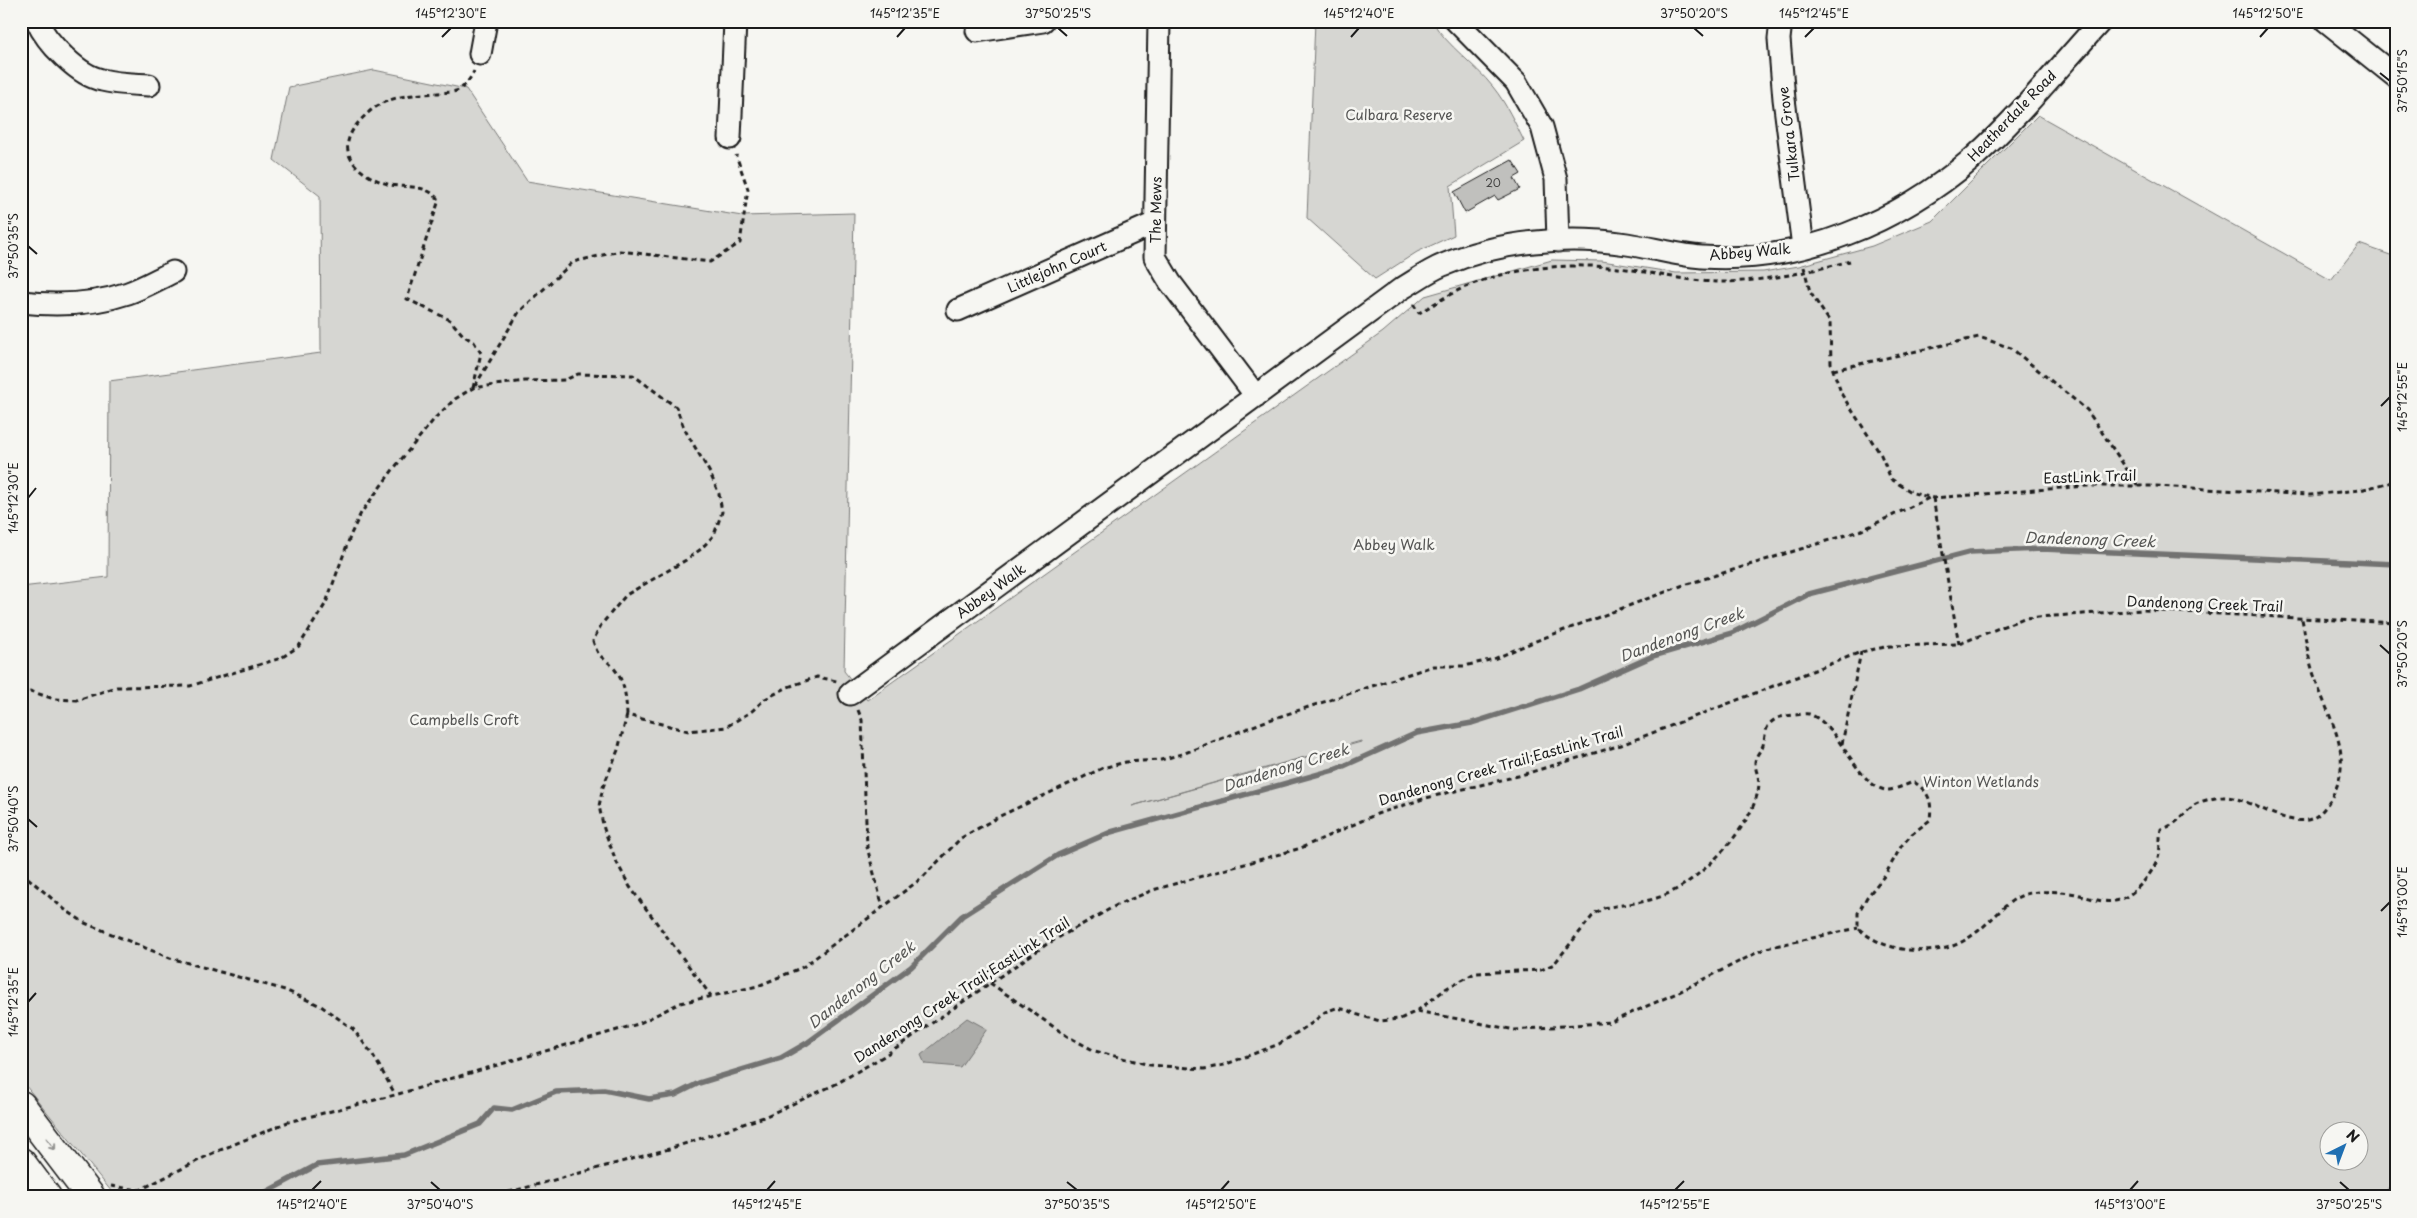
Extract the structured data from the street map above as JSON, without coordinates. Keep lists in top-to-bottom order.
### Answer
{
  "streets": {
    "street": [
      "Heatherdale Road",
      "Tulkara Grove",
      "The Mews",
      "Abbey Walk",
      "Littlejohn Court"
    ],
    "path": ["EastLink Trail", "Dandenong Creek Trail", "Dandenong Creek Trail;EastLink Trail"]
  },
  "crossings": [
    ["Heatherdale Road", "Abbey Walk"],
    ["Tulkara Grove", "Abbey Walk"],
    ["The Mews", "Abbey Walk"],
    ["The Mews", "Littlejohn Court"],
    ["Dandenong Creek Trail", "Dandenong Creek Trail;EastLink Trail"]
  ],
  "water": ["Dandenong Creek"],
  "parks": [
    "Culbara Reserve",
    "Abbey Walk",
    "Campbells Croft",
    "Winton Wetlands"
  ],
  "house_numbers": ["20"],
  "north": "top right",
  "coordinates": [
    "145°12'30\"E",
    "145°12'35\"E",
    "37°50'25\"S",
    "145°12'40\"E",
    "37°50'20\"S",
    "145°12'45\"E",
    "145°12'50\"E",
    "37°50'15\"S",
    "37°50'35\"S",
    "145°12'55\"E",
    "37°50'40\"S",
    "145°13'00\"E"
  ]
}
